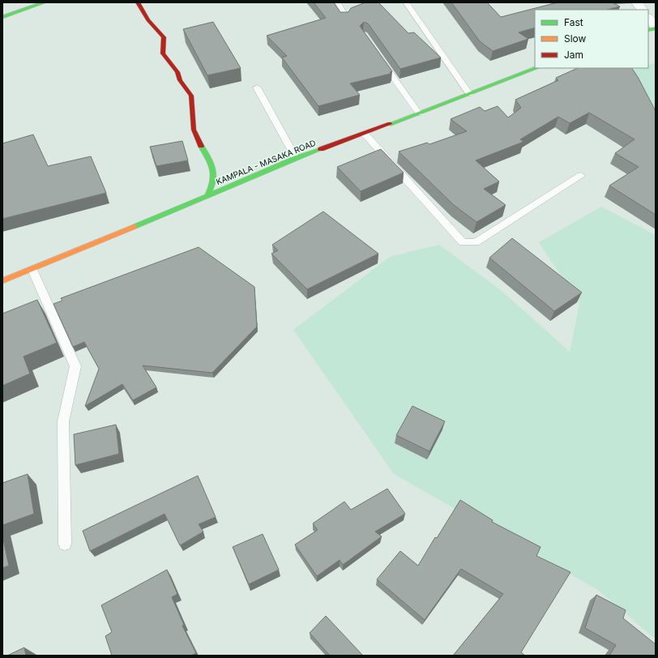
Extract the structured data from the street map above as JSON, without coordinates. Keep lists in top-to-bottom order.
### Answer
{
  "streets": {
    "main road": ["KAMPALA - MASAKA ROAD"]
  },
  "legend": ["Fast", "Slow", "Jam"]
}
